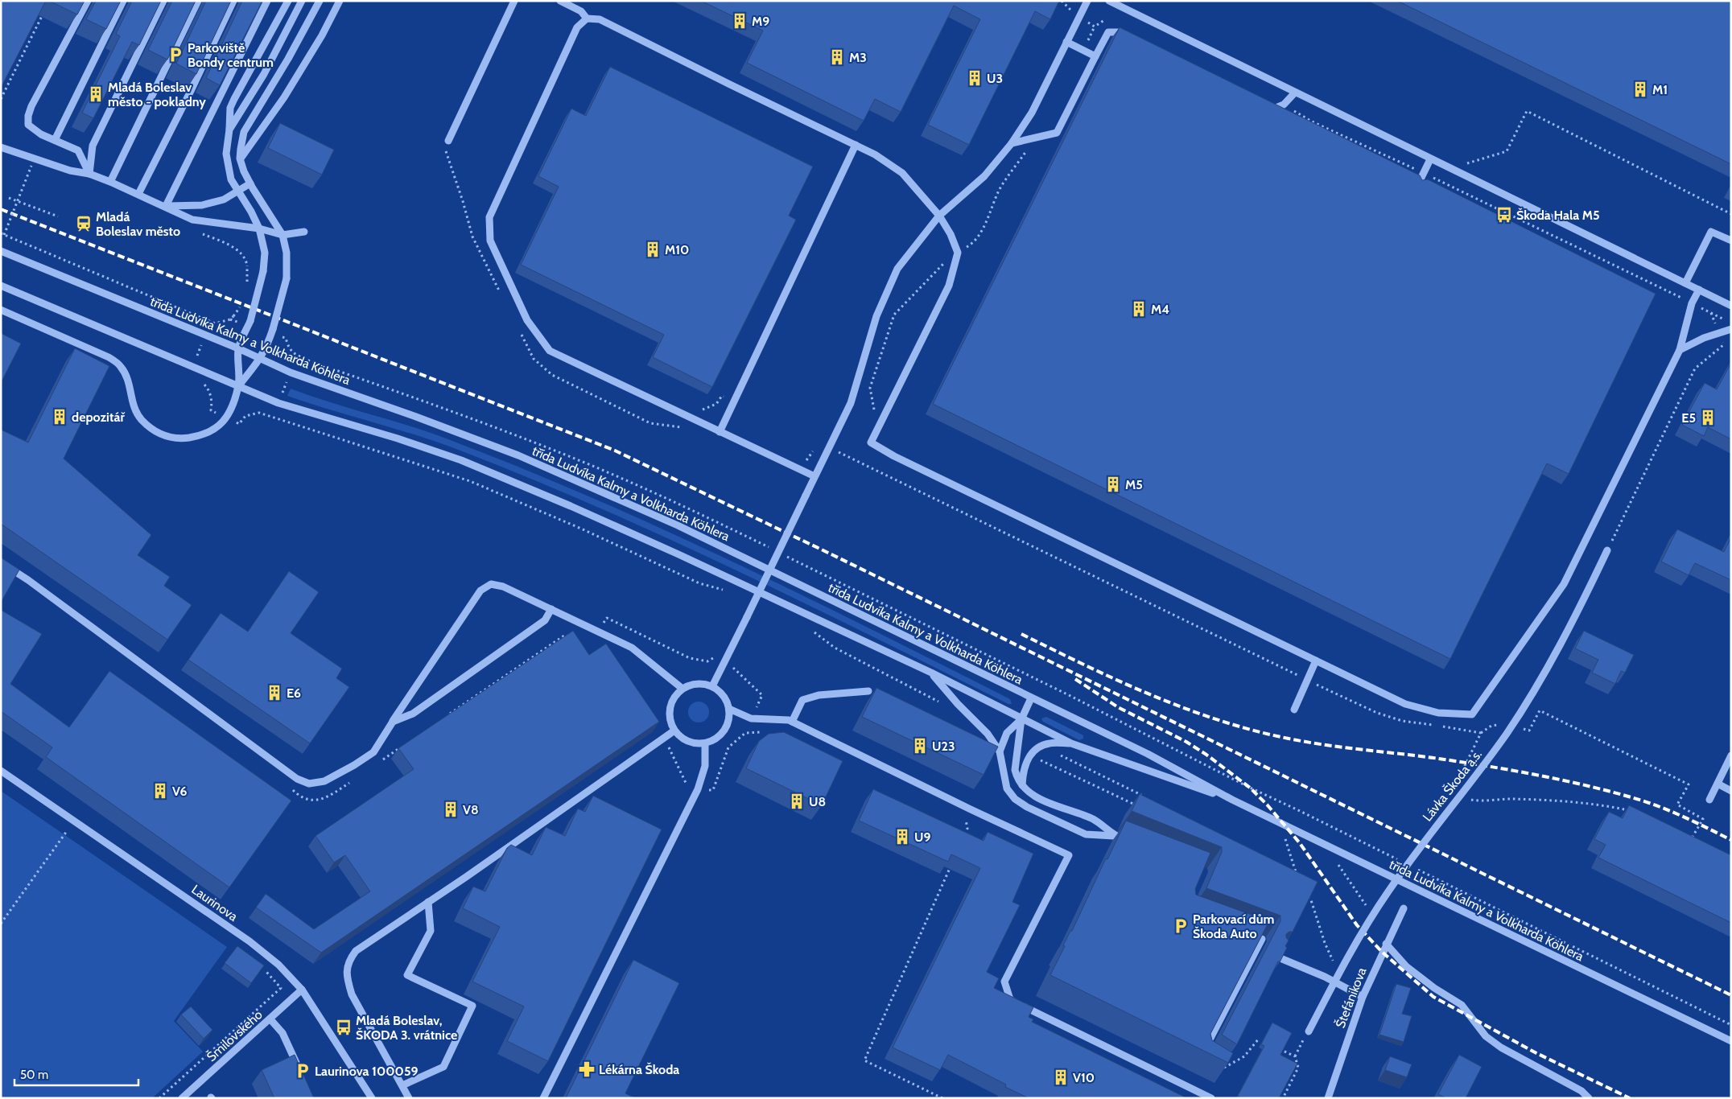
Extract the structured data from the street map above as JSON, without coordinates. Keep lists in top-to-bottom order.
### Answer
{
  "streets": {
    "street": [
      "třída Ludvíka Kalmy a Volkharda Köhlera",
      "Lávka Škoda a.s.",
      "Laurinova",
      "Štefánikova",
      "Šmilovského"
    ]
  },
  "crossings": [
    ["Laurinova", "Šmilovského"]
  ],
  "places": {
    "building": [
      "M9",
      "M3",
      "U3",
      "M1",
      "Mladá Boleslav město - pokladny",
      "M10",
      "M4",
      "depozitář",
      "E5",
      "M5",
      "E6",
      "U23",
      "V6",
      "U8",
      "V8",
      "U9",
      "V10"
    ],
    "parking": ["Parkoviště Bondy centrum", "Parkovací dům Škoda Auto", "Laurinova 100059"],
    "bus stop": ["Škoda Hala M5", "Mladá Boleslav, ŠKODA 3. vrátnice"],
    "station": ["Mladá Boleslav město"],
    "pharmacy": ["Lékárna Škoda"]
  },
  "scale_bar": "50 m"
}
